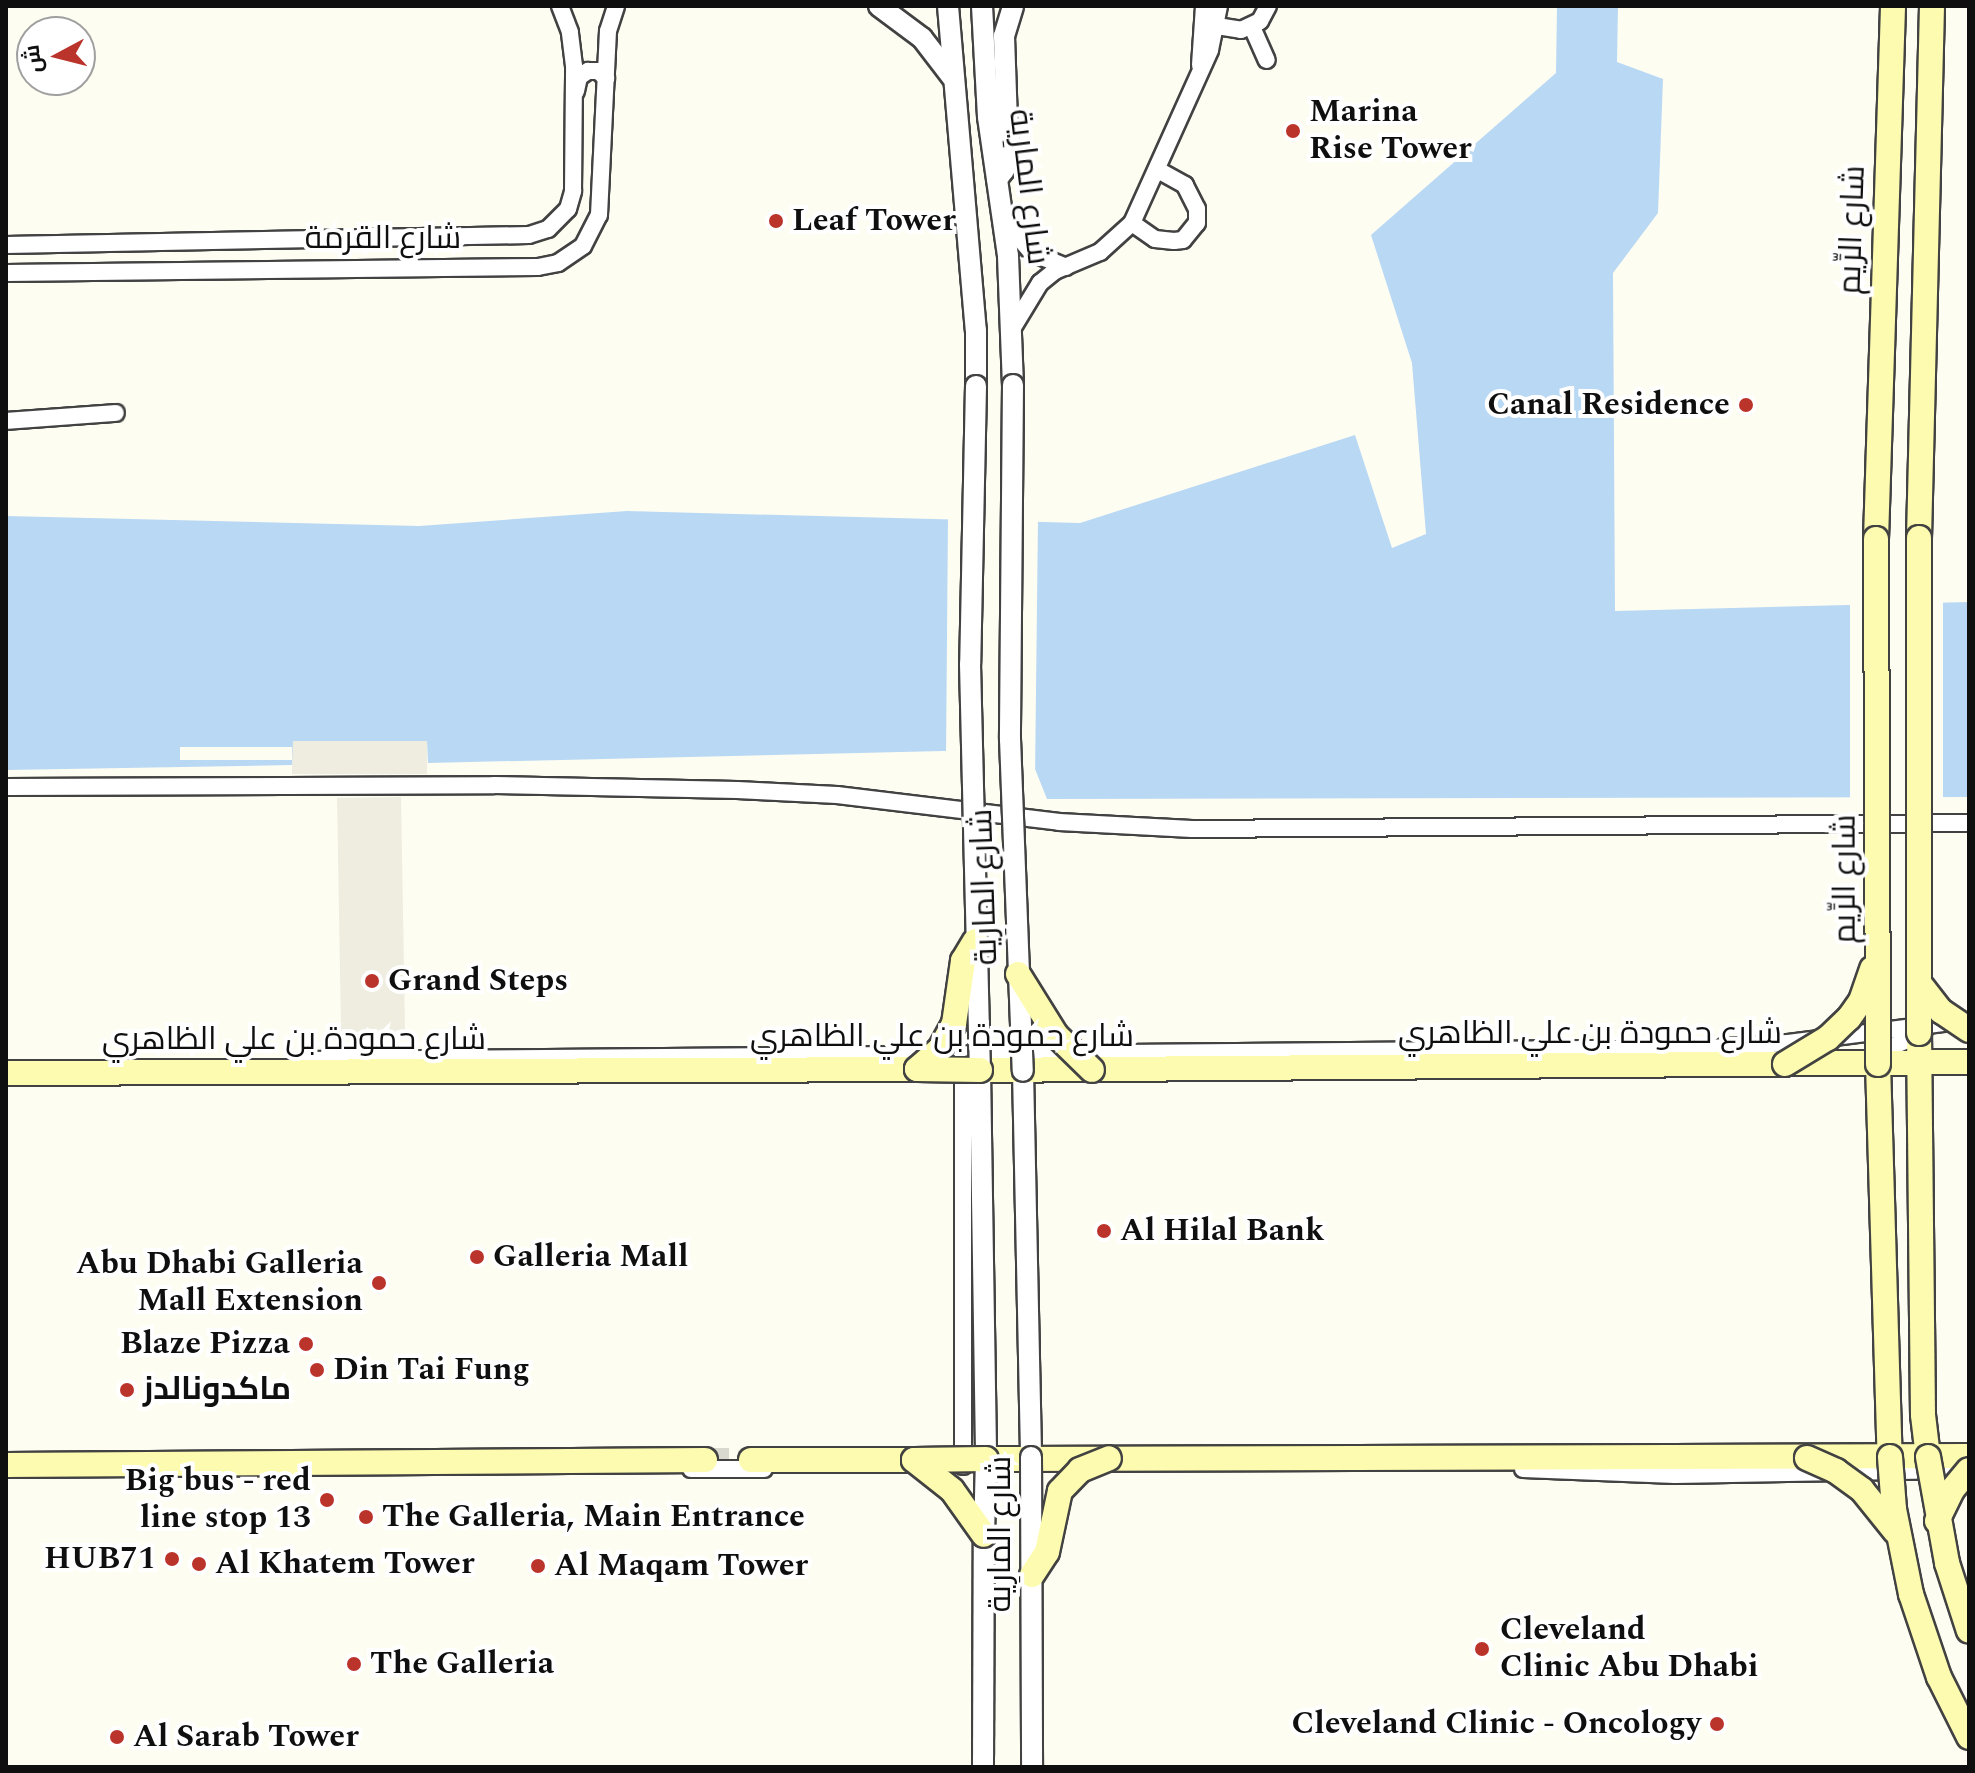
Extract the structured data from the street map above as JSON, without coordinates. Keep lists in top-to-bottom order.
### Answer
{
  "streets": {
    "main road": ["شارع الرِّيم", "شارع حمودة بن علي الظاهري"],
    "street": ["شارع المارِية", "شارع القرمة"]
  },
  "crossings": [
    ["شارع المارِية", "شارع حمودة بن علي الظاهري"],
    ["شارع الرِّيم", "شارع حمودة بن علي الظاهري"]
  ],
  "places": [
    "Marina Rise Tower",
    "Leaf Tower",
    "Canal Residence",
    "Grand Steps",
    "Al Hilal Bank",
    "Galleria Mall",
    "Abu Dhabi Galleria Mall Extension",
    "Blaze Pizza",
    "Din Tai Fung",
    "ماكدونالدز",
    "Big bus - red line stop 13",
    "The Galleria, Main Entrance",
    "HUB71",
    "Al Khatem Tower",
    "Al Maqam Tower",
    "Cleveland Clinic Abu Dhabi",
    "The Galleria",
    "Cleveland Clinic - Oncology",
    "Al Sarab Tower"
  ],
  "north": "left"
}
